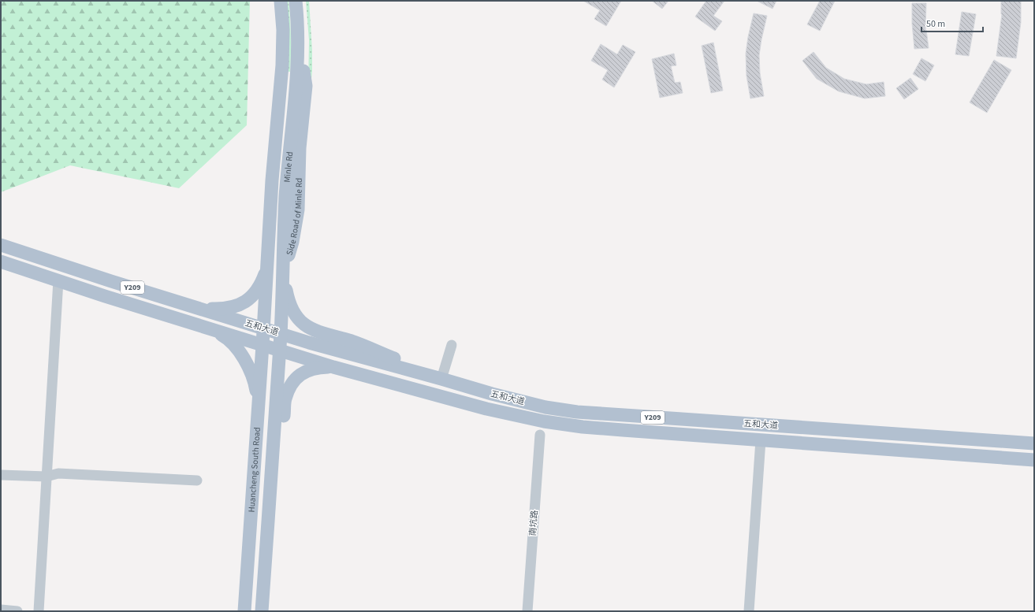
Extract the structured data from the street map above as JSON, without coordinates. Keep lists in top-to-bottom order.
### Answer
{
  "streets": {
    "main road": [
      "Minle Rd",
      "Side Road of Minle Rd",
      "Y209",
      "五和大道",
      "Huancheng South Road"
    ],
    "street": ["南坑路"]
  },
  "crossings": [
    ["Minle Rd", "Side Road of Minle Rd"],
    ["Minle Rd", "五和大道"],
    ["Minle Rd", "Huancheng South Road"],
    ["五和大道", "Huancheng South Road"]
  ],
  "scale_bar": "50 m"
}
